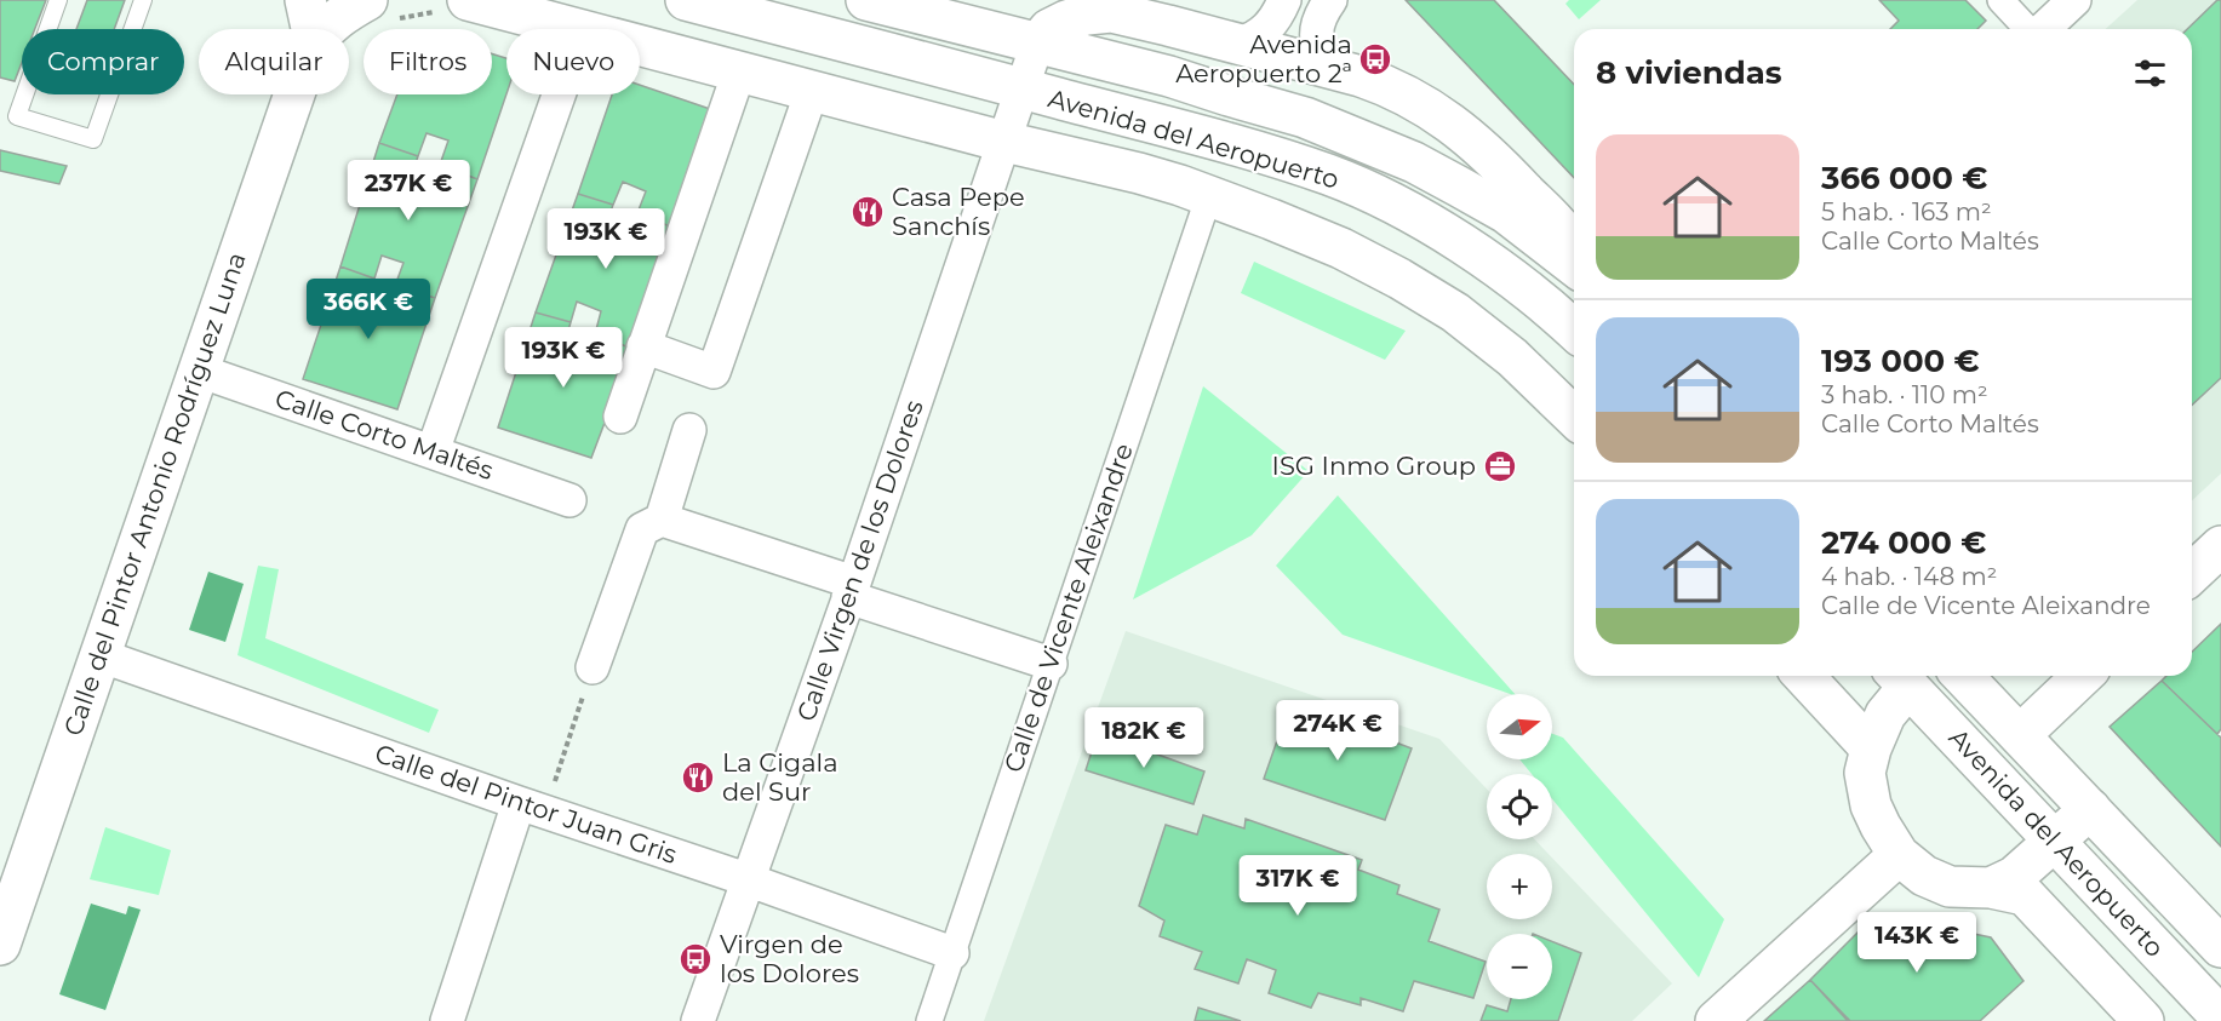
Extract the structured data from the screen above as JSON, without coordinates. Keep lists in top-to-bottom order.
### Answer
{
  "streets": {
    "street": [
      "Avenida del Aeropuerto",
      "Calle Corto Maltés",
      "Calle del Pintor Antonio Rodríguez Luna",
      "Calle Virgen de los Dolores",
      "Calle de Vicente Aleixandre",
      "Calle del Pintor Juan Gris"
    ]
  },
  "crossings": [
    ["Avenida del Aeropuerto", "Calle Virgen de los Dolores"],
    ["Avenida del Aeropuerto", "Calle de Vicente Aleixandre"],
    ["Calle Corto Maltés", "Calle del Pintor Antonio Rodríguez Luna"],
    ["Calle del Pintor Antonio Rodríguez Luna", "Calle del Pintor Juan Gris"],
    ["Calle Virgen de los Dolores", "Calle del Pintor Juan Gris"],
    ["Calle de Vicente Aleixandre", "Calle del Pintor Juan Gris"]
  ],
  "places": {
    "bus stop": ["Avenida Aeropuerto 2ª", "Virgen de los Dolores"],
    "restaurant": ["Casa Pepe Sanchís", "La Cigala del Sur"],
    "office": ["ISG Inmo Group"]
  },
  "north": "right",
  "page": {
    "chip": [
      "Comprar",
      "Alquilar",
      "Filtros",
      "Nuevo"
    ],
    "heading": "8 viviendas",
    "list": [
      {
        "name": "366 000 €",
        "note": "5 hab. · 163 m² · Calle Corto Maltés"
      },
      {
        "name": "193 000 €",
        "note": "3 hab. · 110 m² · Calle Corto Maltés"
      },
      {
        "name": "274 000 €",
        "note": "4 hab. · 148 m² · Calle de Vicente Aleixandre"
      }
    ],
    "price": [
      "237K €",
      "193K €",
      "366K €",
      "193K €",
      "274K €",
      "182K €",
      "317K €",
      "143K €"
    ],
    "map_buttons": ["+", "−"]
  }
}
